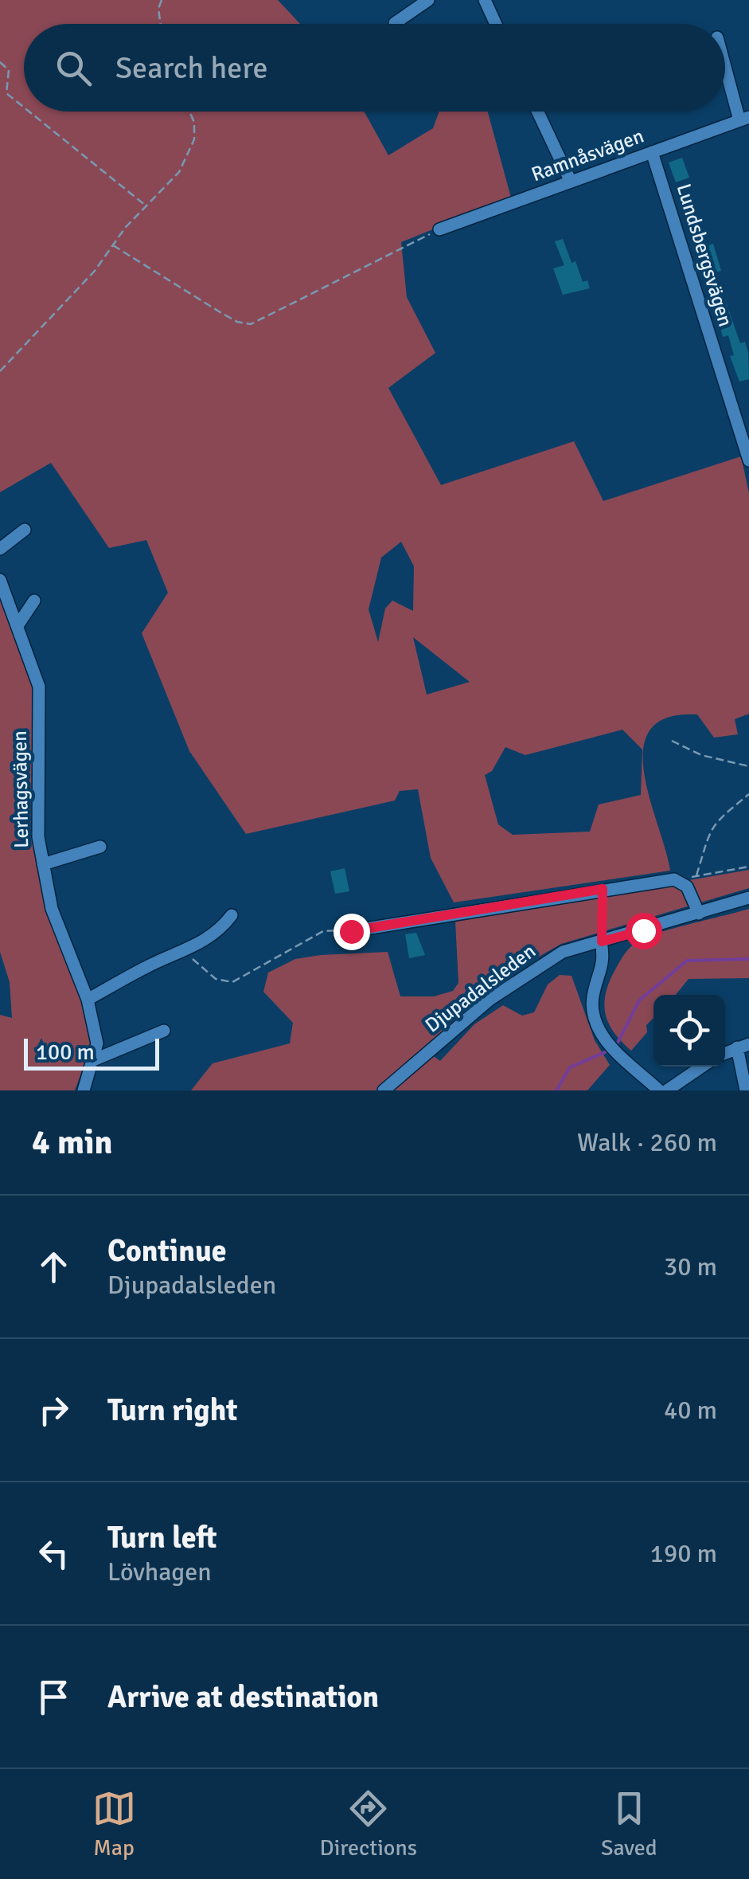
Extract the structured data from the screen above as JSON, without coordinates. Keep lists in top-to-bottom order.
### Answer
{
  "streets": {
    "street": [
      "Ramnåsvägen",
      "Lundsbergsvägen",
      "Lerhagsvägen",
      "Djupadalsleden"
    ]
  },
  "crossings": [
    ["Ramnåsvägen", "Lundsbergsvägen"]
  ],
  "scale_bar": "100 m",
  "page": {
    "search": "Search here",
    "scale": "100 m",
    "heading": ["4 min", "Walk · 260 m"],
    "list": [
      ["Continue", "Djupadalsleden", "30 m"],
      ["Turn right", "40 m"],
      ["Turn left", "Lövhagen", "190 m"],
      "Arrive at destination"
    ],
    "nav": ["Map", "Directions", "Saved"]
  }
}
